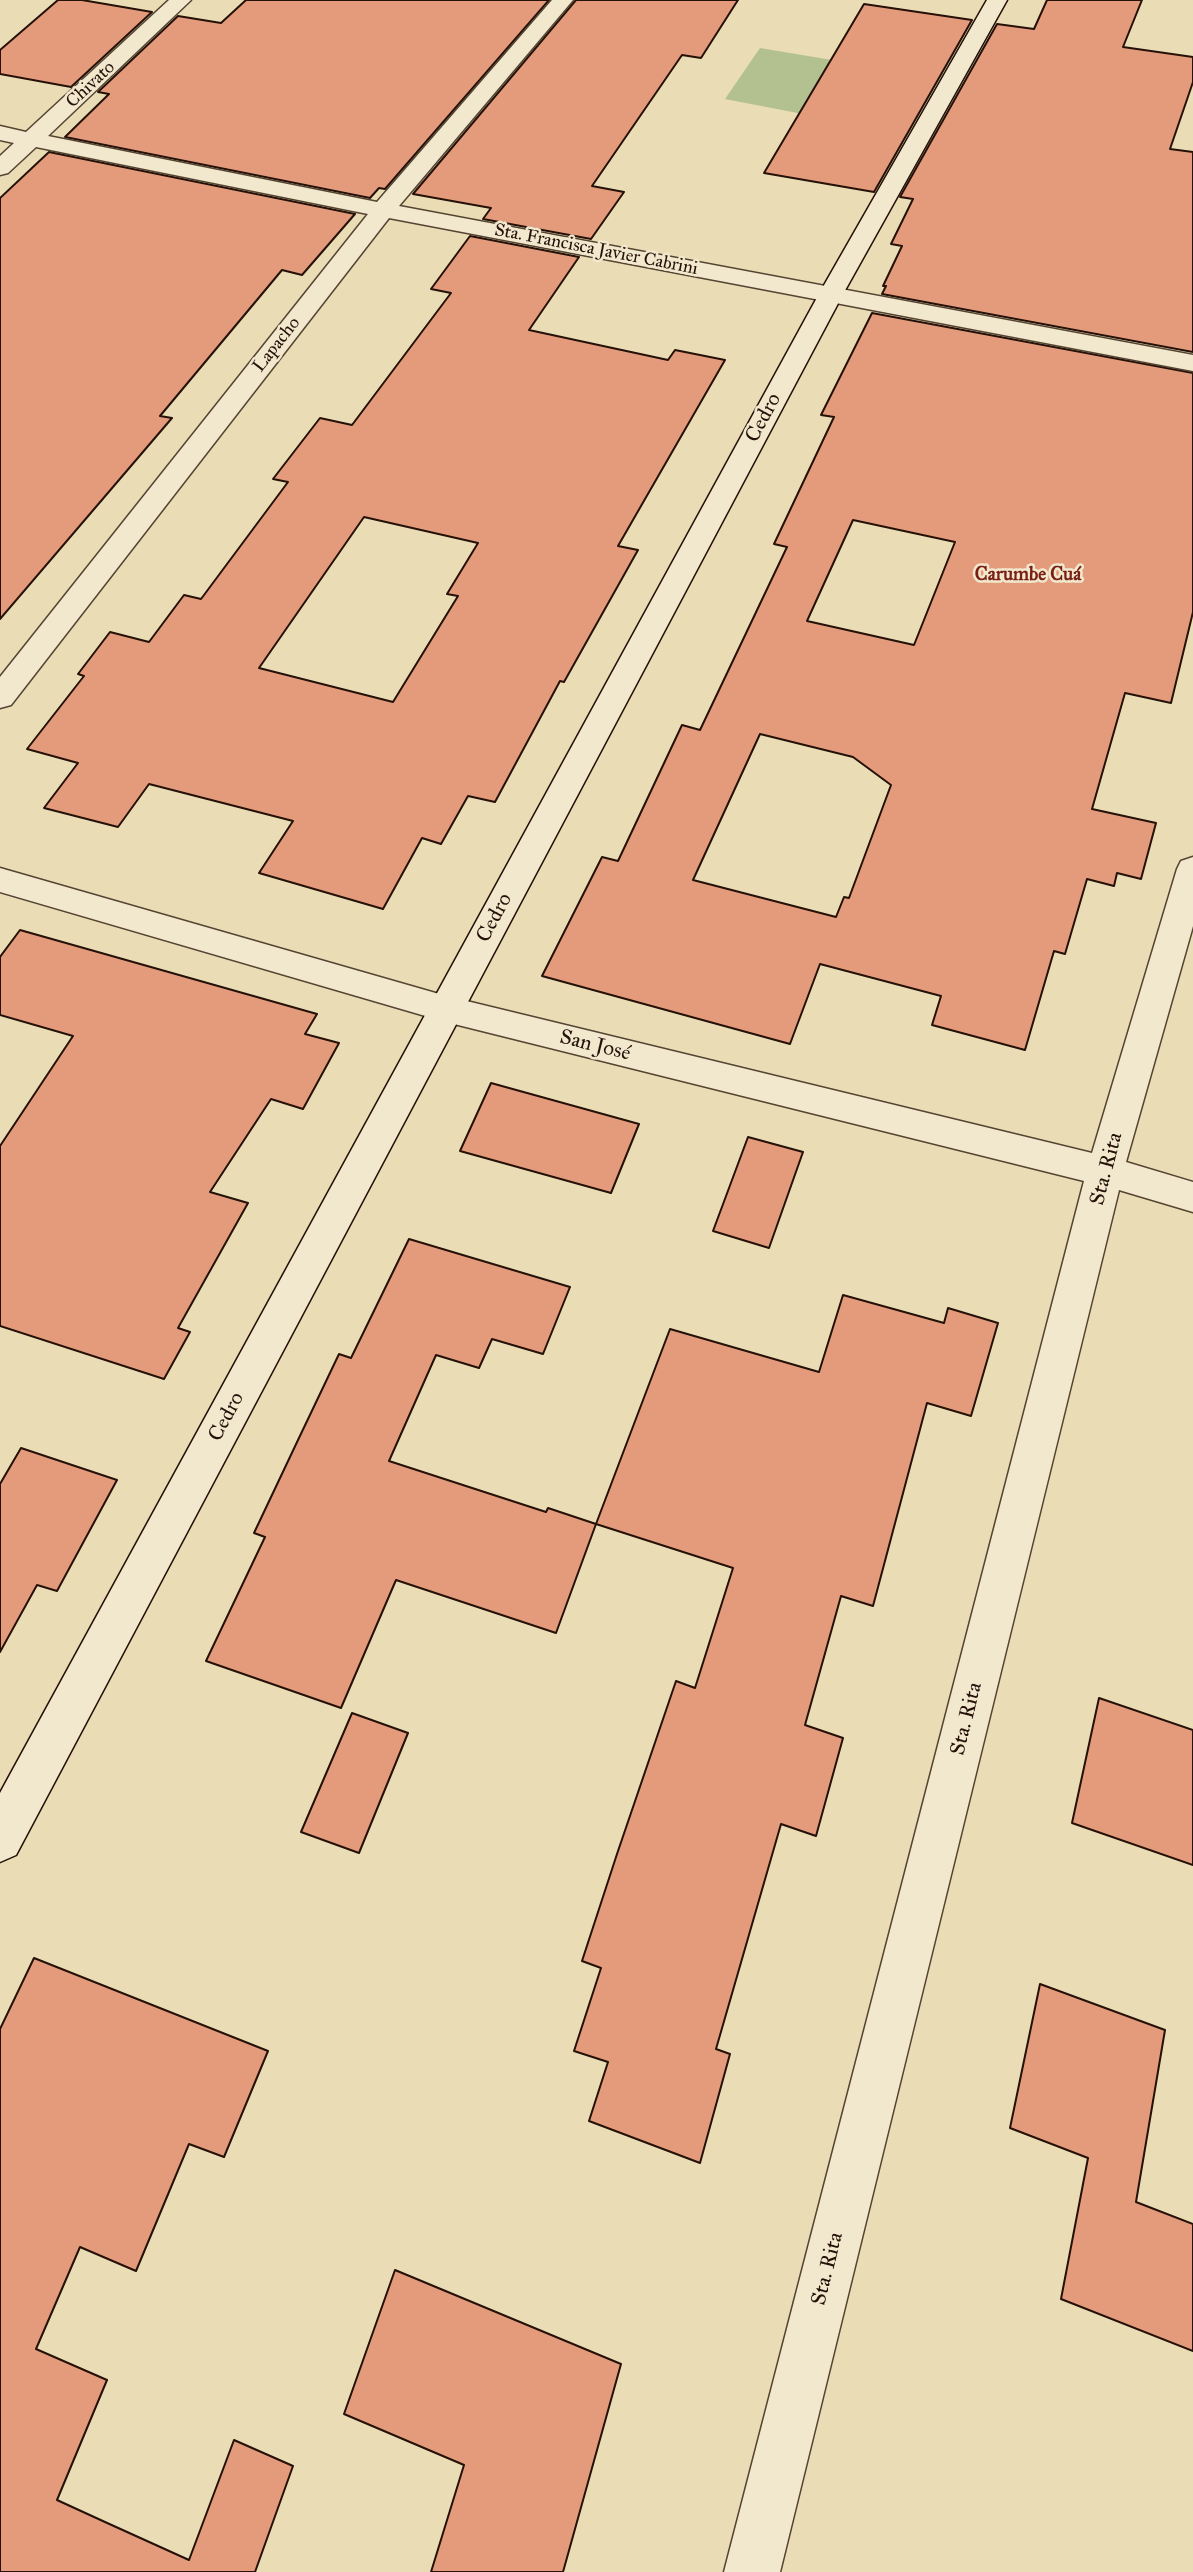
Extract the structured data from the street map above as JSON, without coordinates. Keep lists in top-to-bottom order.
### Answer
{
  "streets": {
    "street": [
      "Chivato",
      "Sta. Francisca Javier Cabrini",
      "Lapacho",
      "Cedro",
      "San José",
      "Sta. Rita"
    ]
  },
  "crossings": [
    ["Chivato", "Sta. Francisca Javier Cabrini"],
    ["Sta. Francisca Javier Cabrini", "Lapacho"],
    ["Sta. Francisca Javier Cabrini", "Cedro"],
    ["Cedro", "San José"],
    ["San José", "Sta. Rita"]
  ],
  "districts": ["Carumbe Cuá"]
}
